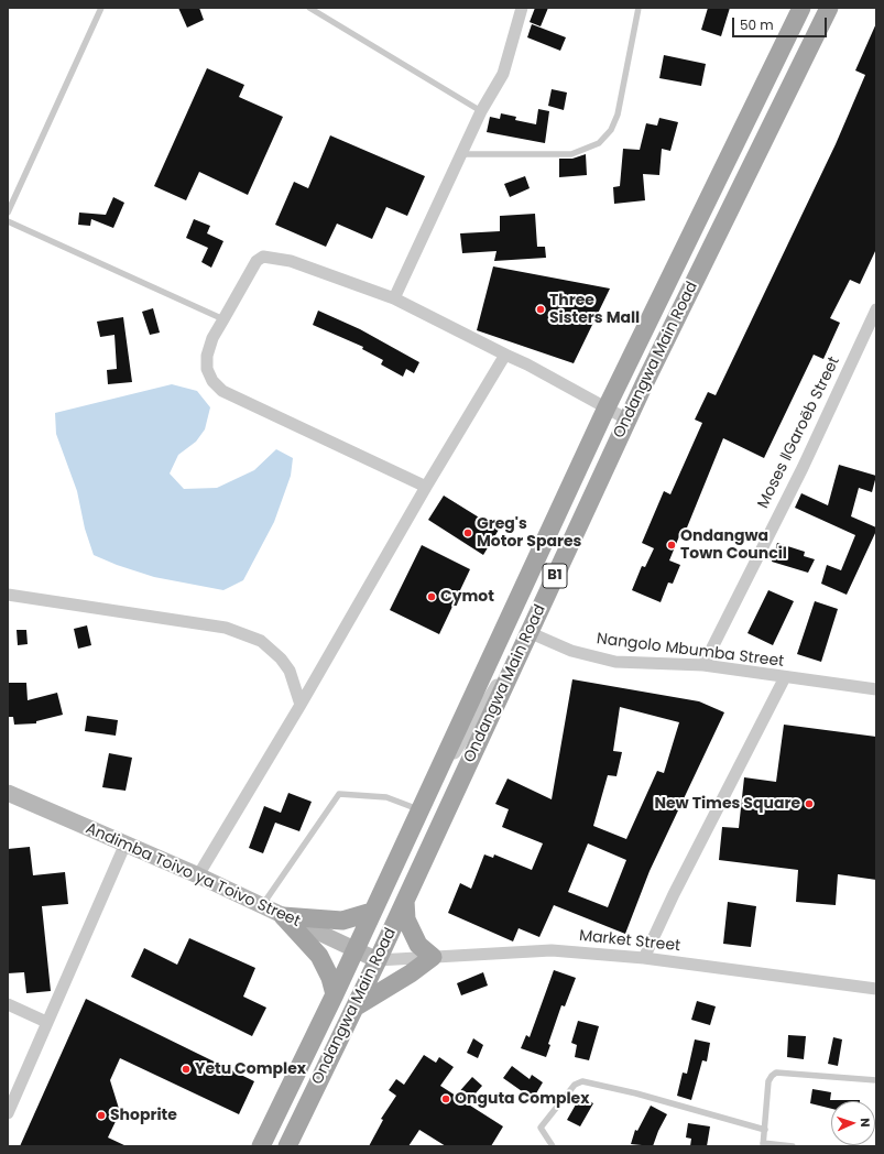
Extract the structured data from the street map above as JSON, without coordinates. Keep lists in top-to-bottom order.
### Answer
{
  "streets": {
    "main road": ["Ondangwa Main Road", "B1"],
    "street": [
      "Moses ǁGaroëb Street",
      "Nangolo Mbumba Street",
      "Andimba Toivo ya Toivo Street",
      "Market Street"
    ]
  },
  "crossings": [
    ["Ondangwa Main Road", "Nangolo Mbumba Street"],
    ["Ondangwa Main Road", "Andimba Toivo ya Toivo Street"],
    ["Ondangwa Main Road", "Market Street"],
    ["Moses ǁGaroëb Street", "Nangolo Mbumba Street"],
    ["Andimba Toivo ya Toivo Street", "Market Street"]
  ],
  "places": [
    "Three Sisters Mall",
    "Greg's Motor Spares",
    "Ondangwa Town Council",
    "Cymot",
    "New Times Square",
    "Yetu Complex",
    "Onguta Complex",
    "Shoprite"
  ],
  "scale_bar": "50 m",
  "north": "right"
}
